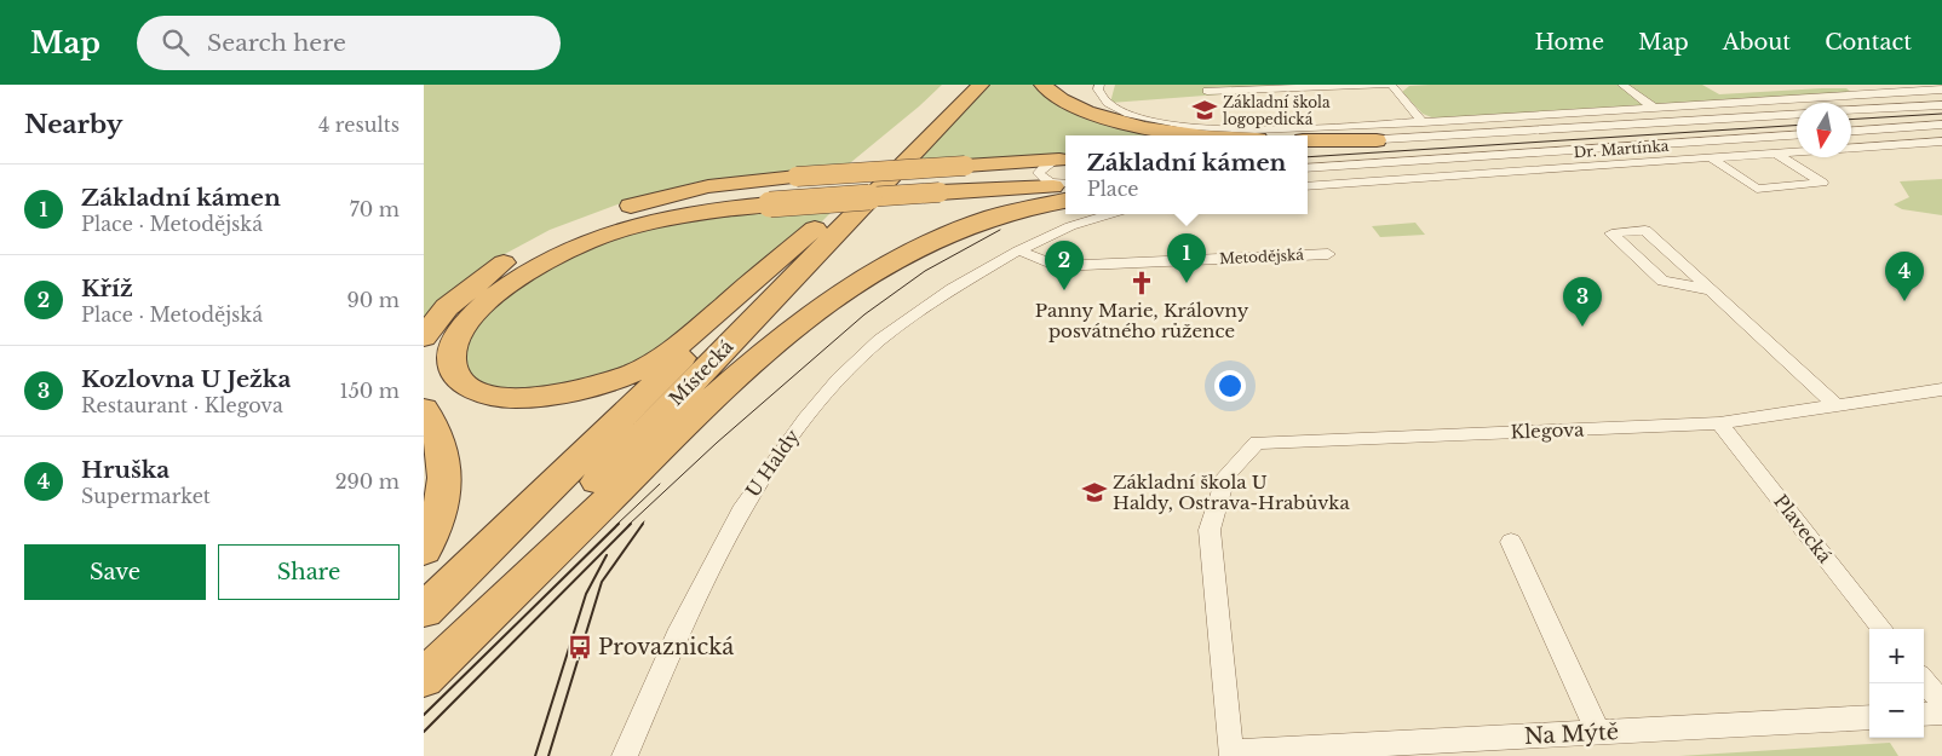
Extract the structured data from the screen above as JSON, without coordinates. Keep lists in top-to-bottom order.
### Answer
{
  "streets": {
    "highway": ["Místecká"],
    "street": [
      "Dr. Martínka",
      "Metodějská",
      "Klegova",
      "U Haldy",
      "Plavecká",
      "Na Mýtě"
    ]
  },
  "crossings": [
    ["Metodějská", "U Haldy"],
    ["Klegova", "Plavecká"],
    ["Klegova", "Na Mýtě"]
  ],
  "places": {
    "school or university": ["Základní škola logopedická", "Základní škola U Haldy, Ostrava-Hrabůvka"],
    "church": ["Panny Marie, Královny posvátného růžence"],
    "bus stop": ["Provaznická"]
  },
  "north": "bottom",
  "page": {
    "header": "Map",
    "search": "Search here",
    "nav": [
      "Home",
      "Map",
      "About",
      "Contact"
    ],
    "heading": ["Nearby", "4 results"],
    "popup": ["Základní kámen", "Place"],
    "list": [
      {
        "mark": "1",
        "name": "Základní kámen",
        "note": "Place · Metodějská",
        "value": "70 m"
      },
      {
        "mark": "2",
        "name": "Kříž",
        "note": "Place · Metodějská",
        "value": "90 m"
      },
      {
        "mark": "3",
        "name": "Kozlovna U Ježka",
        "note": "Restaurant · Klegova",
        "value": "150 m"
      },
      {
        "mark": "4",
        "name": "Hruška",
        "note": "Supermarket",
        "value": "290 m"
      }
    ],
    "pins": [
      "1",
      "2",
      "4",
      "3"
    ],
    "buttons": ["Save", "Share"],
    "map_buttons": ["+", "−"]
  }
}
